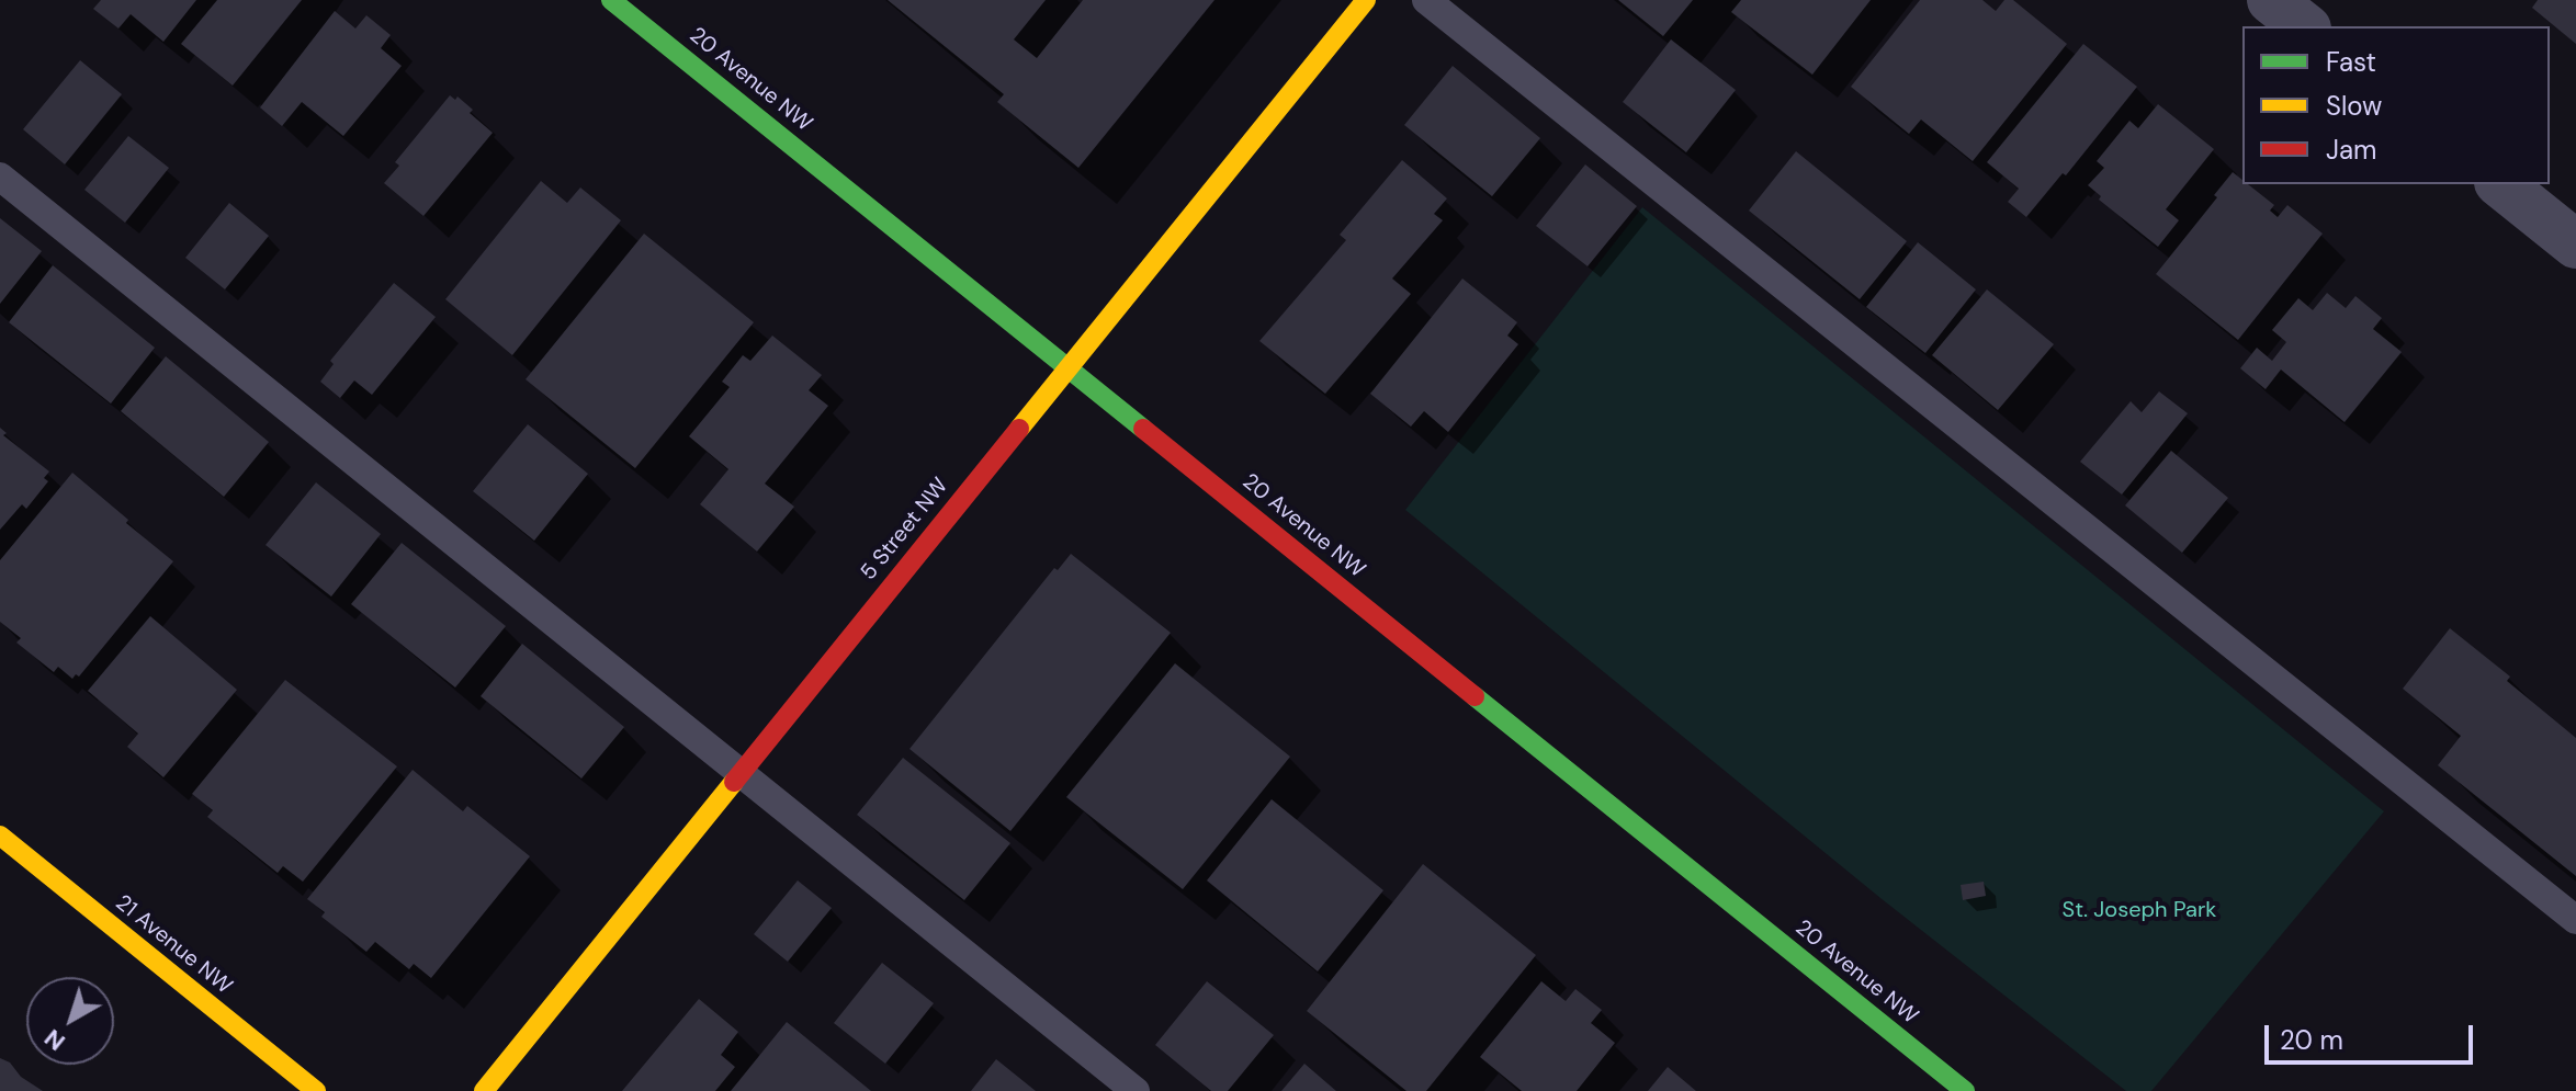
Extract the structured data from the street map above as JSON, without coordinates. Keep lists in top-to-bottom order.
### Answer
{
  "streets": {
    "street": ["20 Avenue NW", "5 Street NW", "21 Avenue NW"]
  },
  "crossings": [
    ["20 Avenue NW", "5 Street NW"]
  ],
  "parks": ["St. Joseph Park"],
  "legend": ["Fast", "Slow", "Jam"],
  "scale_bar": "20 m",
  "north": "bottom left"
}
